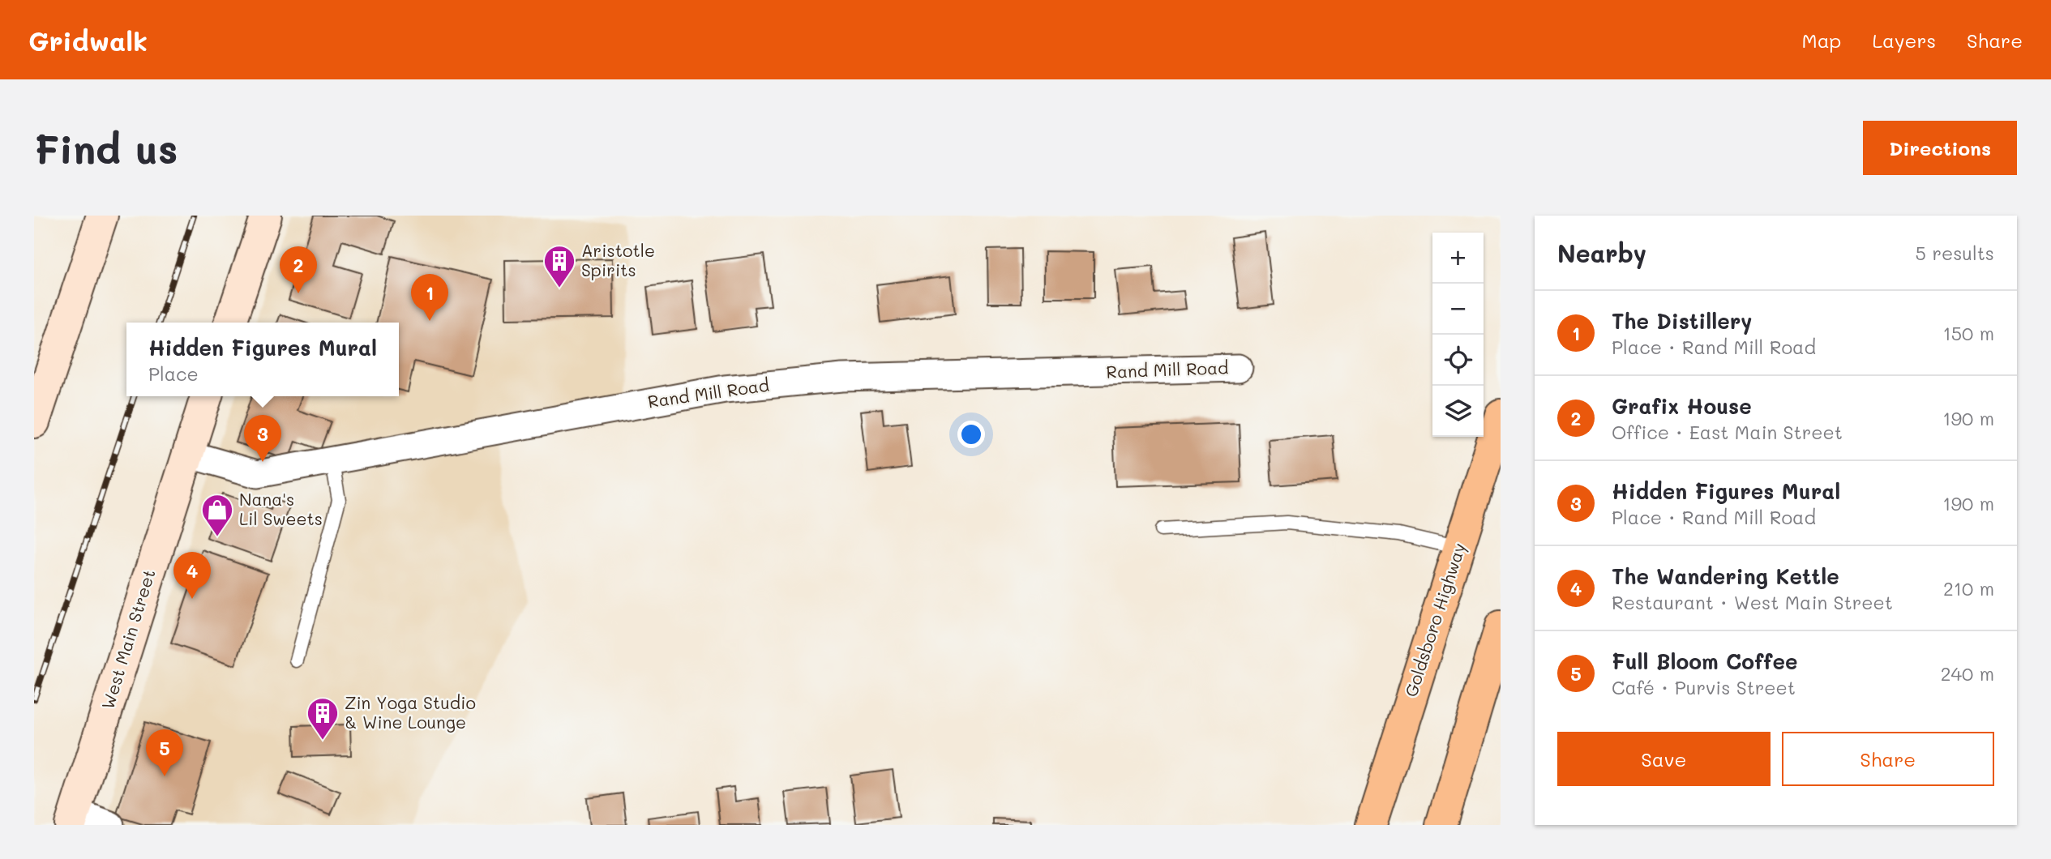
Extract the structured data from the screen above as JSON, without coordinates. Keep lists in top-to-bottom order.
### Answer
{
  "streets": {
    "main road": ["Goldsboro Highway"],
    "street": ["Rand Mill Road", "West Main Street"]
  },
  "crossings": [
    ["Rand Mill Road", "West Main Street"]
  ],
  "places": {
    "building": ["Aristotle Spirits", "Zin Yoga Studio & Wine Lounge"],
    "shop": ["Nana's Lil Sweets"]
  },
  "page": {
    "header": "Gridwalk",
    "nav": ["Map", "Layers", "Share"],
    "buttons": [
      "Directions",
      ["Save", "Share"]
    ],
    "title": "Find us",
    "heading": ["Nearby", "5 results"],
    "map_buttons": ["+", "−"],
    "pins": [
      "2",
      "1",
      "3",
      "4",
      "5"
    ],
    "list": [
      {
        "mark": "1",
        "name": "The Distillery",
        "note": "Place · Rand Mill Road",
        "value": "150 m"
      },
      {
        "mark": "2",
        "name": "Grafix House",
        "note": "Office · East Main Street",
        "value": "190 m"
      },
      {
        "mark": "3",
        "name": "Hidden Figures Mural",
        "note": "Place · Rand Mill Road",
        "value": "190 m"
      },
      {
        "mark": "4",
        "name": "The Wandering Kettle",
        "note": "Restaurant · West Main Street",
        "value": "210 m"
      },
      {
        "mark": "5",
        "name": "Full Bloom Coffee",
        "note": "Café · Purvis Street",
        "value": "240 m"
      }
    ],
    "popup": ["Hidden Figures Mural", "Place"]
  }
}
